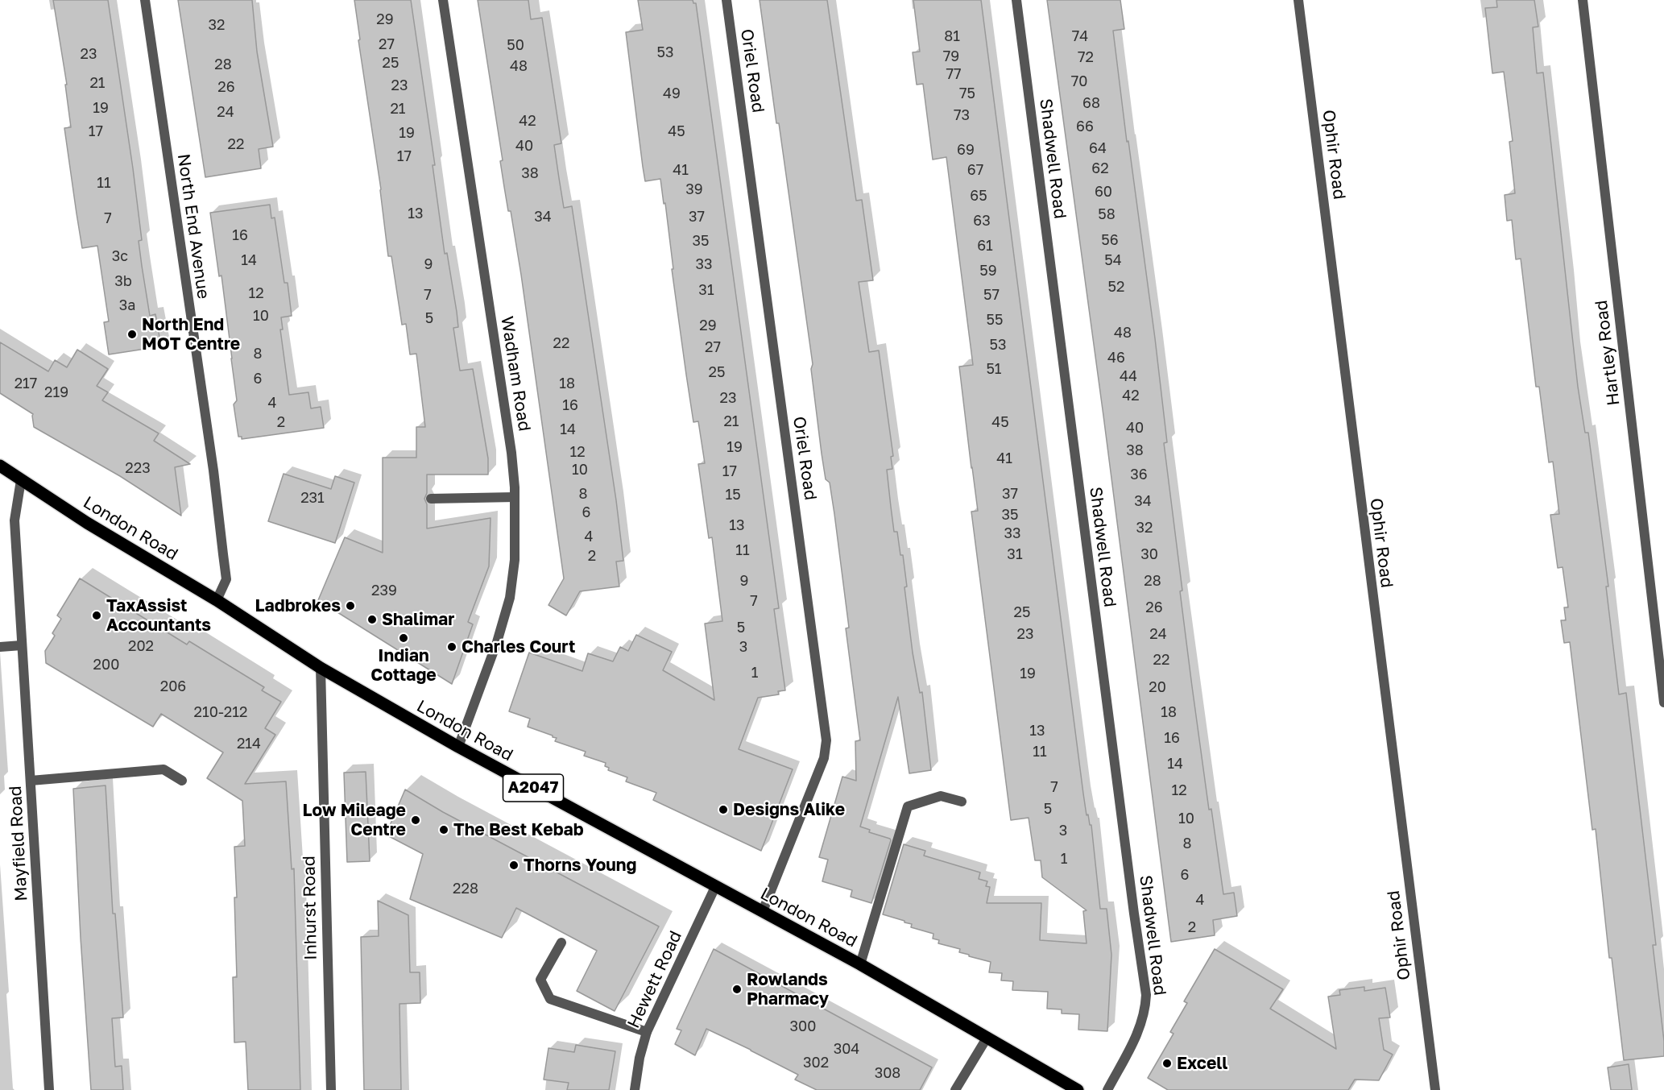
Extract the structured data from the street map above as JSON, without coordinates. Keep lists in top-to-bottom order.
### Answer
{
  "streets": {
    "main road": ["London Road", "A2047"],
    "street": [
      "Oriel Road",
      "Ophir Road",
      "Shadwell Road",
      "North End Avenue",
      "Hartley Road",
      "Wadham Road",
      "Mayfield Road",
      "Inhurst Road",
      "Hewett Road"
    ]
  },
  "crossings": [
    ["Oriel Road", "London Road"],
    ["North End Avenue", "London Road"],
    ["Wadham Road", "London Road"],
    ["London Road", "Mayfield Road"],
    ["London Road", "Inhurst Road"],
    ["London Road", "Hewett Road"]
  ],
  "places": [
    "North End MOT Centre",
    "Ladbrokes",
    "TaxAssist Accountants",
    "Shalimar",
    "Indian Cottage",
    "Charles Court",
    "Designs Alike",
    "Low Mileage Centre",
    "The Best Kebab",
    "Thorns Young",
    "Rowlands Pharmacy",
    "Excell"
  ],
  "house_numbers": [
    "29",
    "32",
    "81",
    "74",
    "27",
    "50",
    "53",
    "23",
    "79",
    "72",
    "25",
    "28",
    "48",
    "77",
    "70",
    "21",
    "23",
    "26",
    "49",
    "75",
    "68",
    "19",
    "21",
    "24",
    "73",
    "42",
    "66",
    "17",
    "45",
    "19",
    "22",
    "40",
    "64",
    "69",
    "17",
    "62",
    "41",
    "67",
    "38",
    "11",
    "39",
    "60",
    "65",
    "13",
    "58",
    "34",
    "37",
    "7",
    "63",
    "16",
    "56",
    "35",
    "61",
    "3c",
    "14",
    "54",
    "9",
    "33",
    "59",
    "3b",
    "52",
    "31",
    "12",
    "7",
    "57",
    "3a",
    "10",
    "5",
    "55",
    "29",
    "48",
    "22",
    "53",
    "27",
    "8",
    "46",
    "51",
    "25",
    "44",
    "6",
    "217",
    "18",
    "219",
    "42",
    "23",
    "4",
    "16",
    "21",
    "2",
    "45",
    "40",
    "14",
    "19",
    "38",
    "12",
    "41",
    "223",
    "10",
    "17",
    "36",
    "8",
    "37",
    "15",
    "231",
    "34",
    "6",
    "35",
    "13",
    "32",
    "33",
    "4",
    "11",
    "31",
    "30",
    "2",
    "9",
    "28",
    "239",
    "7",
    "26",
    "25",
    "5",
    "23",
    "24",
    "202",
    "3",
    "22",
    "200",
    "1",
    "19",
    "206",
    "20",
    "210-212",
    "18",
    "13",
    "16",
    "214",
    "11",
    "14",
    "7",
    "12",
    "5",
    "10",
    "3",
    "8",
    "1",
    "6",
    "228",
    "4",
    "2",
    "300",
    "304",
    "302",
    "308"
  ]
}
